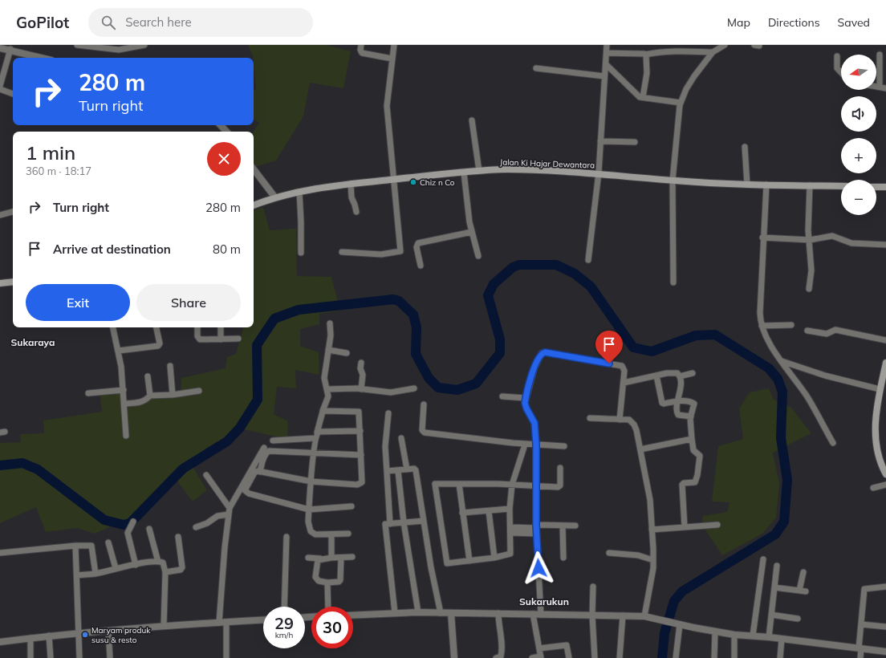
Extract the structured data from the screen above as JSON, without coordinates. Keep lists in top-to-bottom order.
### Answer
{
  "streets": {
    "main road": ["Jalan Ki Hajar Dewantara"]
  },
  "districts": ["Sukaraya", "Sukarukun"],
  "places": ["Chiz n Co", "Maryam produk susu & resto"],
  "north": "left",
  "page": {
    "header": "GoPilot",
    "search": "Search here",
    "nav": ["Map", "Directions", "Saved"],
    "map_buttons": ["+", "−"],
    "turn": ["280 m", "Turn right"],
    "heading": ["1 min", "360 m · 18:17"],
    "list": [
      {
        "name": "Turn right",
        "value": "280 m"
      },
      {
        "name": "Arrive at destination",
        "value": "80 m"
      }
    ],
    "buttons": ["Exit", "Share"],
    "speed": "29 km/h",
    "limit": "30"
  }
}
